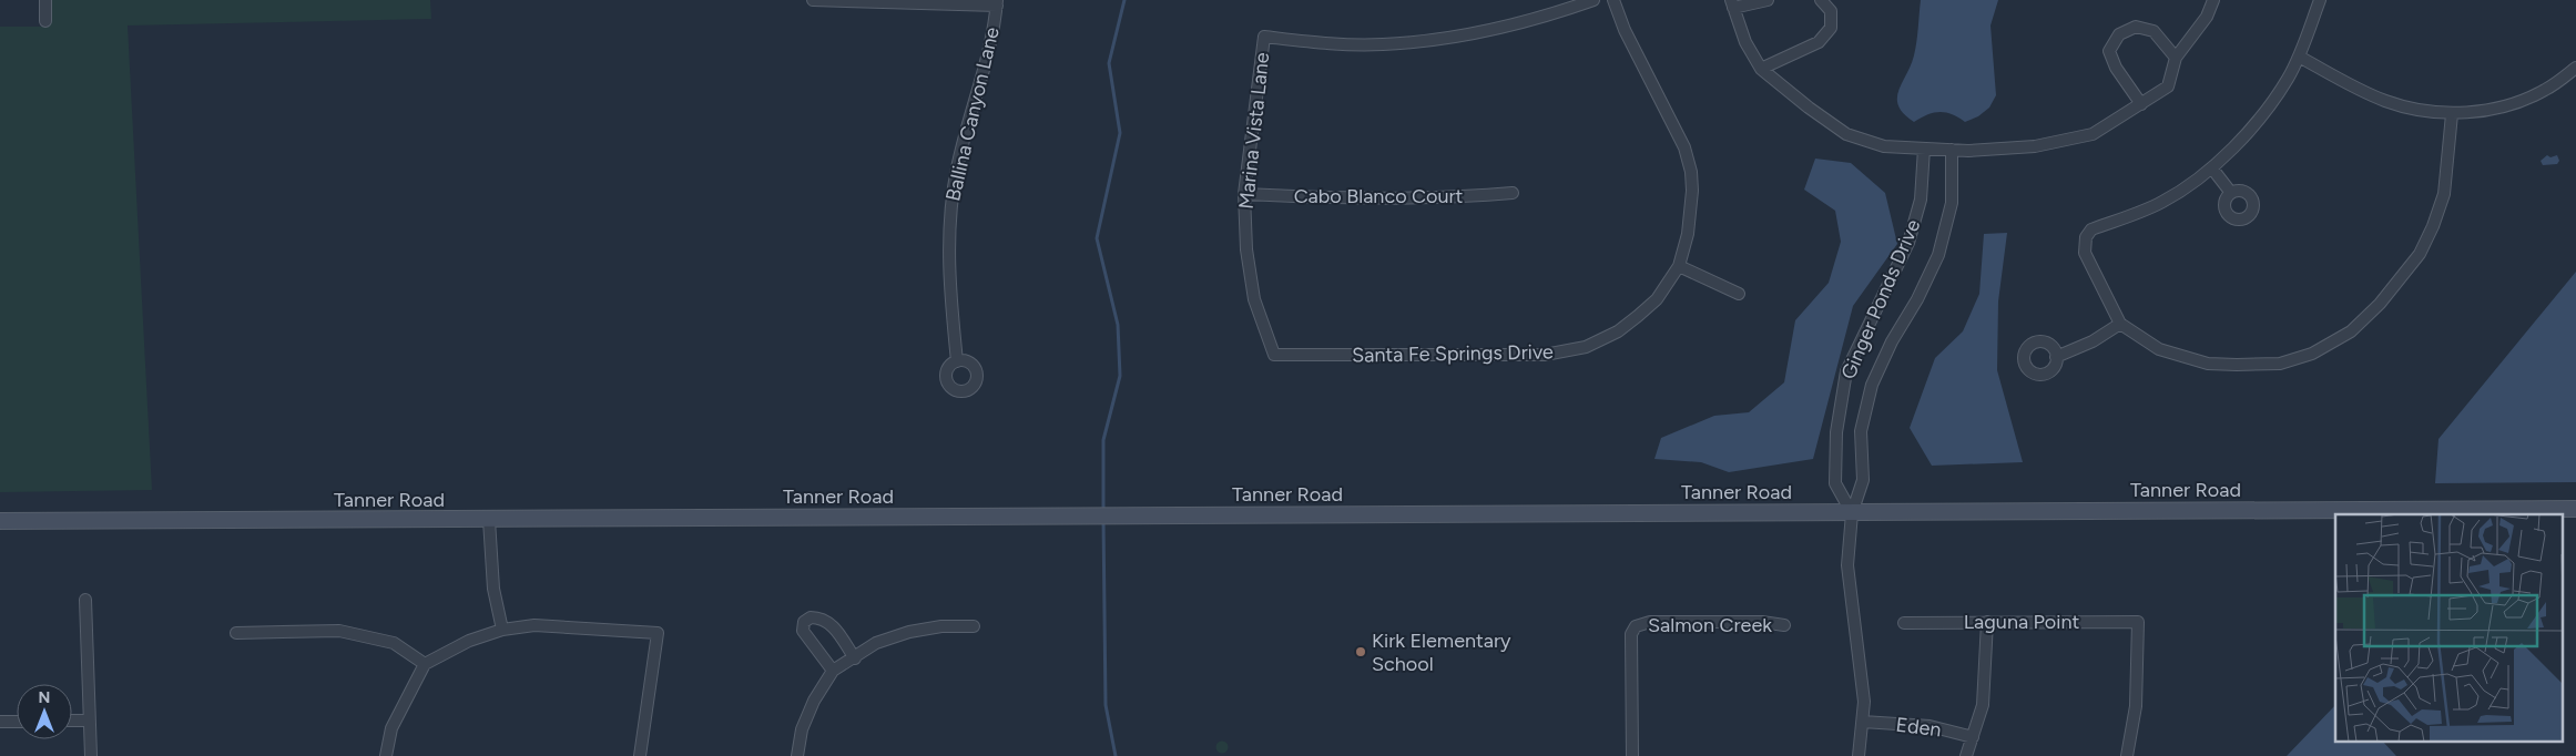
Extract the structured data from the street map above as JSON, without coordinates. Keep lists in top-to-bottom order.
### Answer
{
  "streets": {
    "main road": ["Tanner Road"],
    "street": [
      "Ballina Canyon Lane",
      "Marina Vista Lane",
      "Cabo Blanco Court",
      "Ginger Ponds Drive",
      "Santa Fe Springs Drive",
      "Laguna Point",
      "Salmon Creek",
      "Eden"
    ]
  },
  "crossings": [
    ["Marina Vista Lane", "Cabo Blanco Court"],
    ["Marina Vista Lane", "Santa Fe Springs Drive"],
    ["Ginger Ponds Drive", "Tanner Road"],
    ["Ginger Ponds Drive", "Eden"]
  ],
  "places": ["Kirk Elementary School"],
  "north": "top"
}
